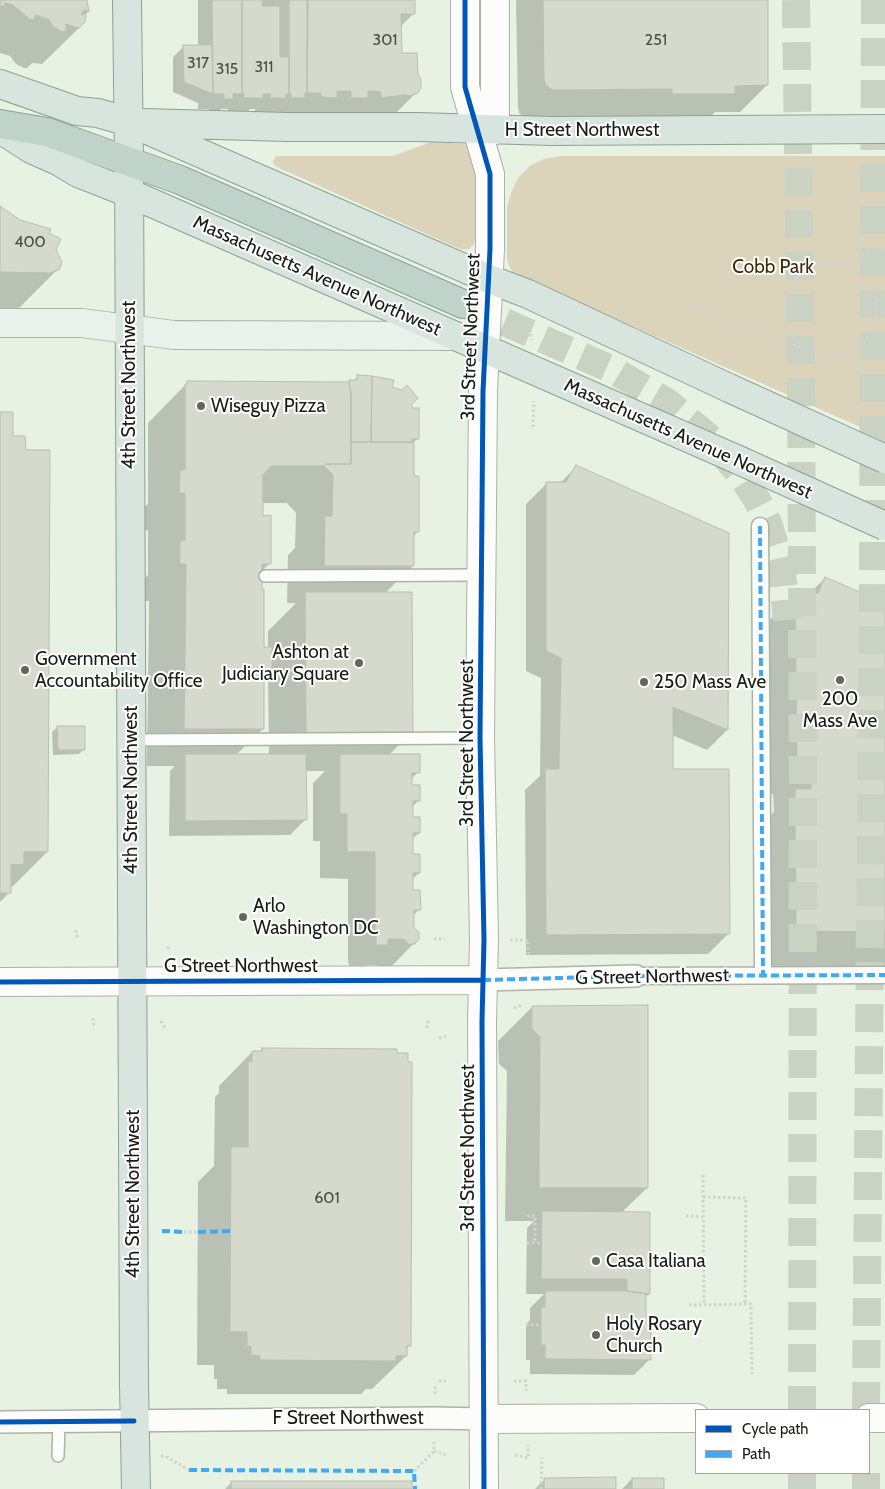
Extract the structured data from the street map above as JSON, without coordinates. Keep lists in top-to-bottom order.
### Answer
{
  "streets": {
    "main road": ["H Street Northwest", "Massachusetts Avenue Northwest", "4th Street Northwest"],
    "street": ["3rd Street Northwest", "G Street Northwest", "F Street Northwest"]
  },
  "crossings": [
    ["H Street Northwest", "3rd Street Northwest"],
    ["H Street Northwest", "4th Street Northwest"],
    ["Massachusetts Avenue Northwest", "3rd Street Northwest"],
    ["Massachusetts Avenue Northwest", "4th Street Northwest"],
    ["3rd Street Northwest", "G Street Northwest"],
    ["3rd Street Northwest", "F Street Northwest"],
    ["4th Street Northwest", "G Street Northwest"],
    ["4th Street Northwest", "F Street Northwest"]
  ],
  "parks": ["Cobb Park"],
  "places": [
    "Wiseguy Pizza",
    "Ashton at Judiciary Square",
    "Government Accountability Office",
    "200 Mass Ave",
    "250 Mass Ave",
    "Arlo Washington DC",
    "Casa Italiana",
    "Holy Rosary Church"
  ],
  "house_numbers": [
    "301",
    "251",
    "317",
    "311",
    "315",
    "400",
    "601"
  ],
  "legend": ["Cycle path", "Path"]
}
